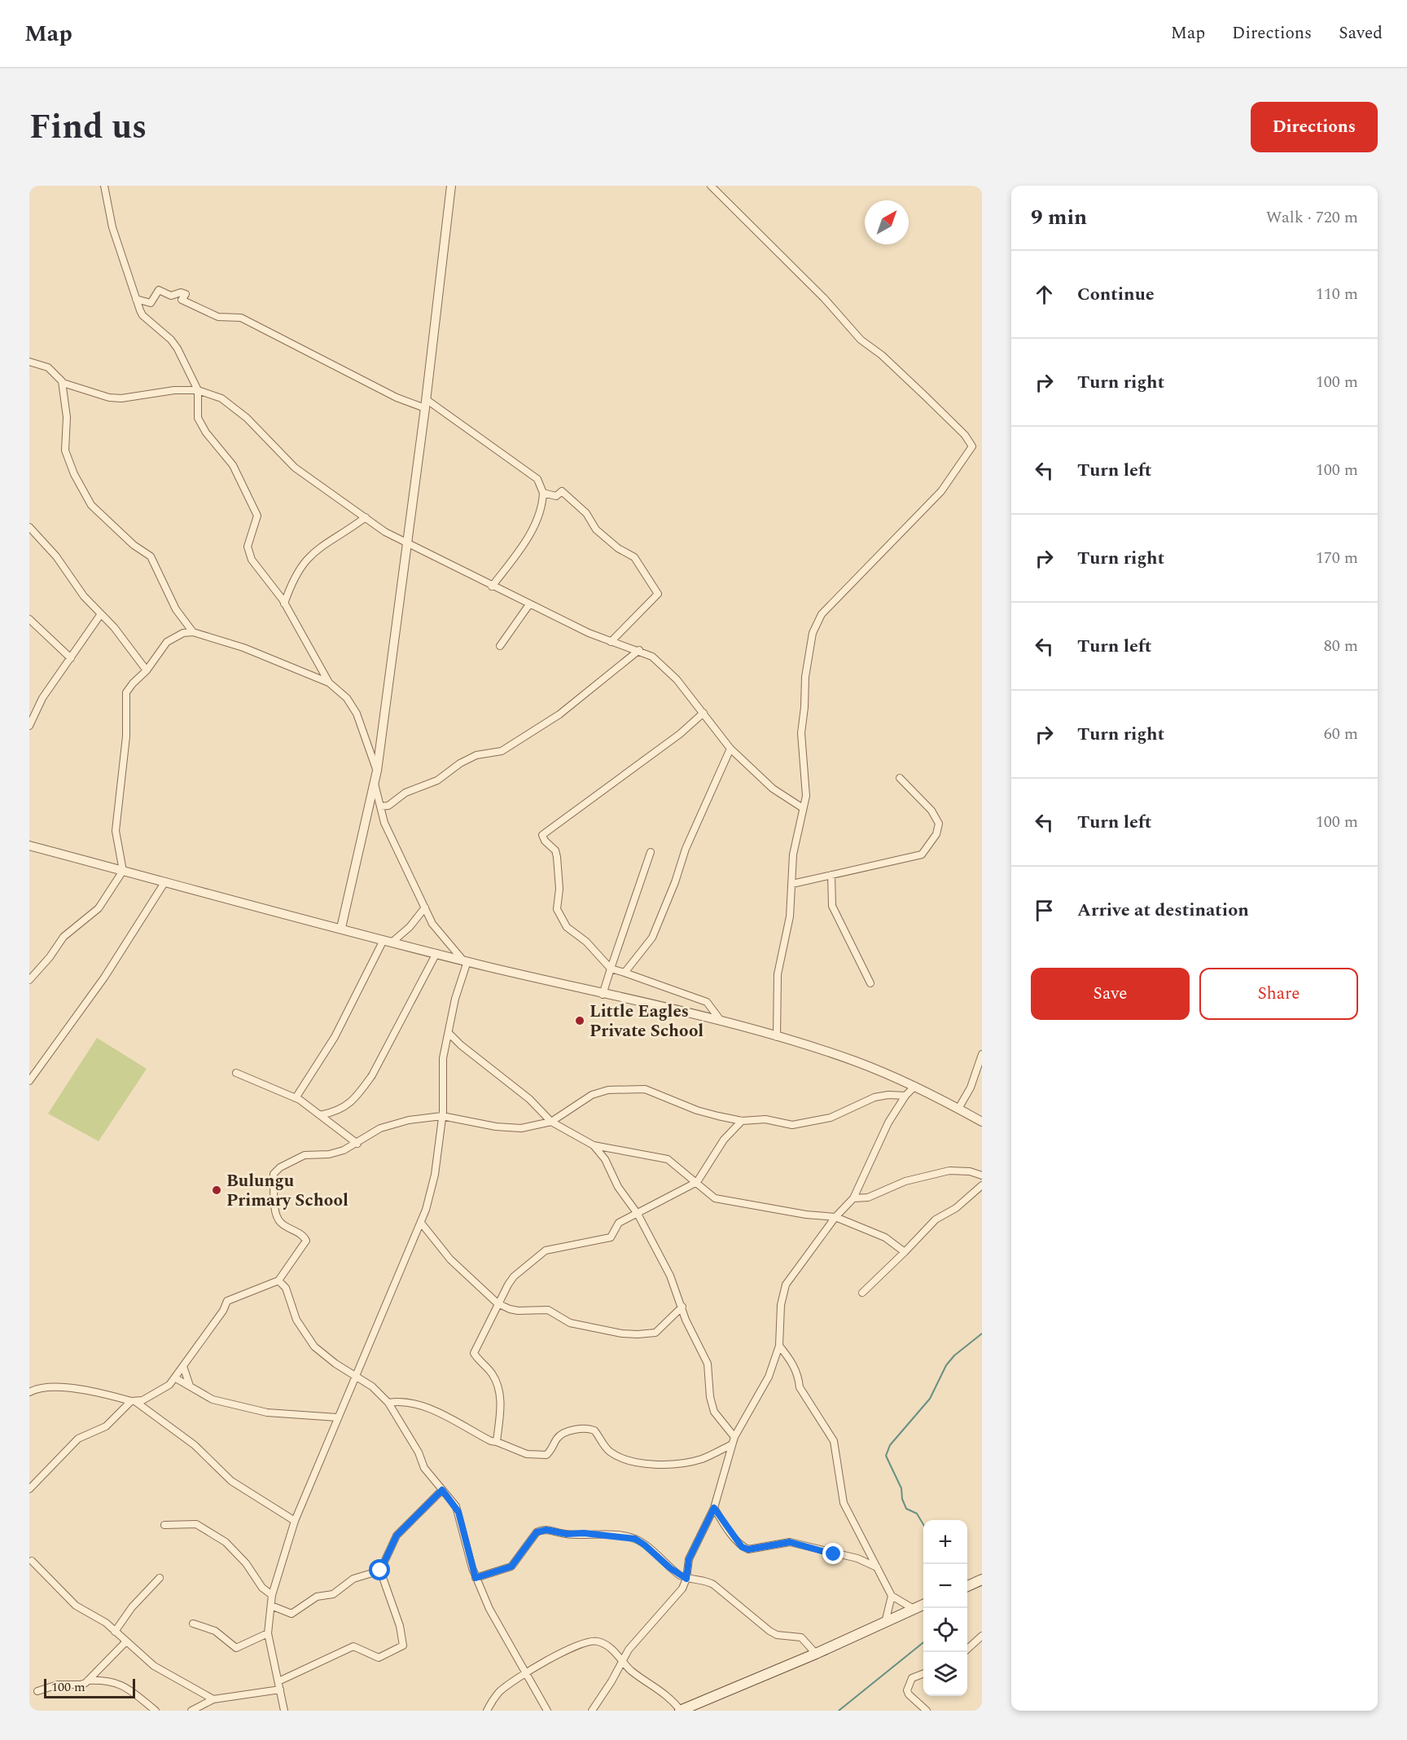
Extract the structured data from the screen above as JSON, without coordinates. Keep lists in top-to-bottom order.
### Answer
{
  "places": ["Little Eagles Private School", "Bulungu Primary School"],
  "scale_bar": "100 m",
  "north": "top right",
  "page": {
    "header": "Map",
    "nav": ["Map", "Directions", "Saved"],
    "title": "Find us",
    "buttons": [
      "Directions",
      ["Save", "Share"]
    ],
    "heading": ["9 min", "Walk · 720 m"],
    "list": [
      ["Continue", "110 m"],
      ["Turn right", "100 m"],
      ["Turn left", "100 m"],
      ["Turn right", "170 m"],
      ["Turn left", "80 m"],
      ["Turn right", "60 m"],
      ["Turn left", "100 m"],
      "Arrive at destination"
    ],
    "map_buttons": ["+", "−"],
    "scale": "100 m"
  }
}
